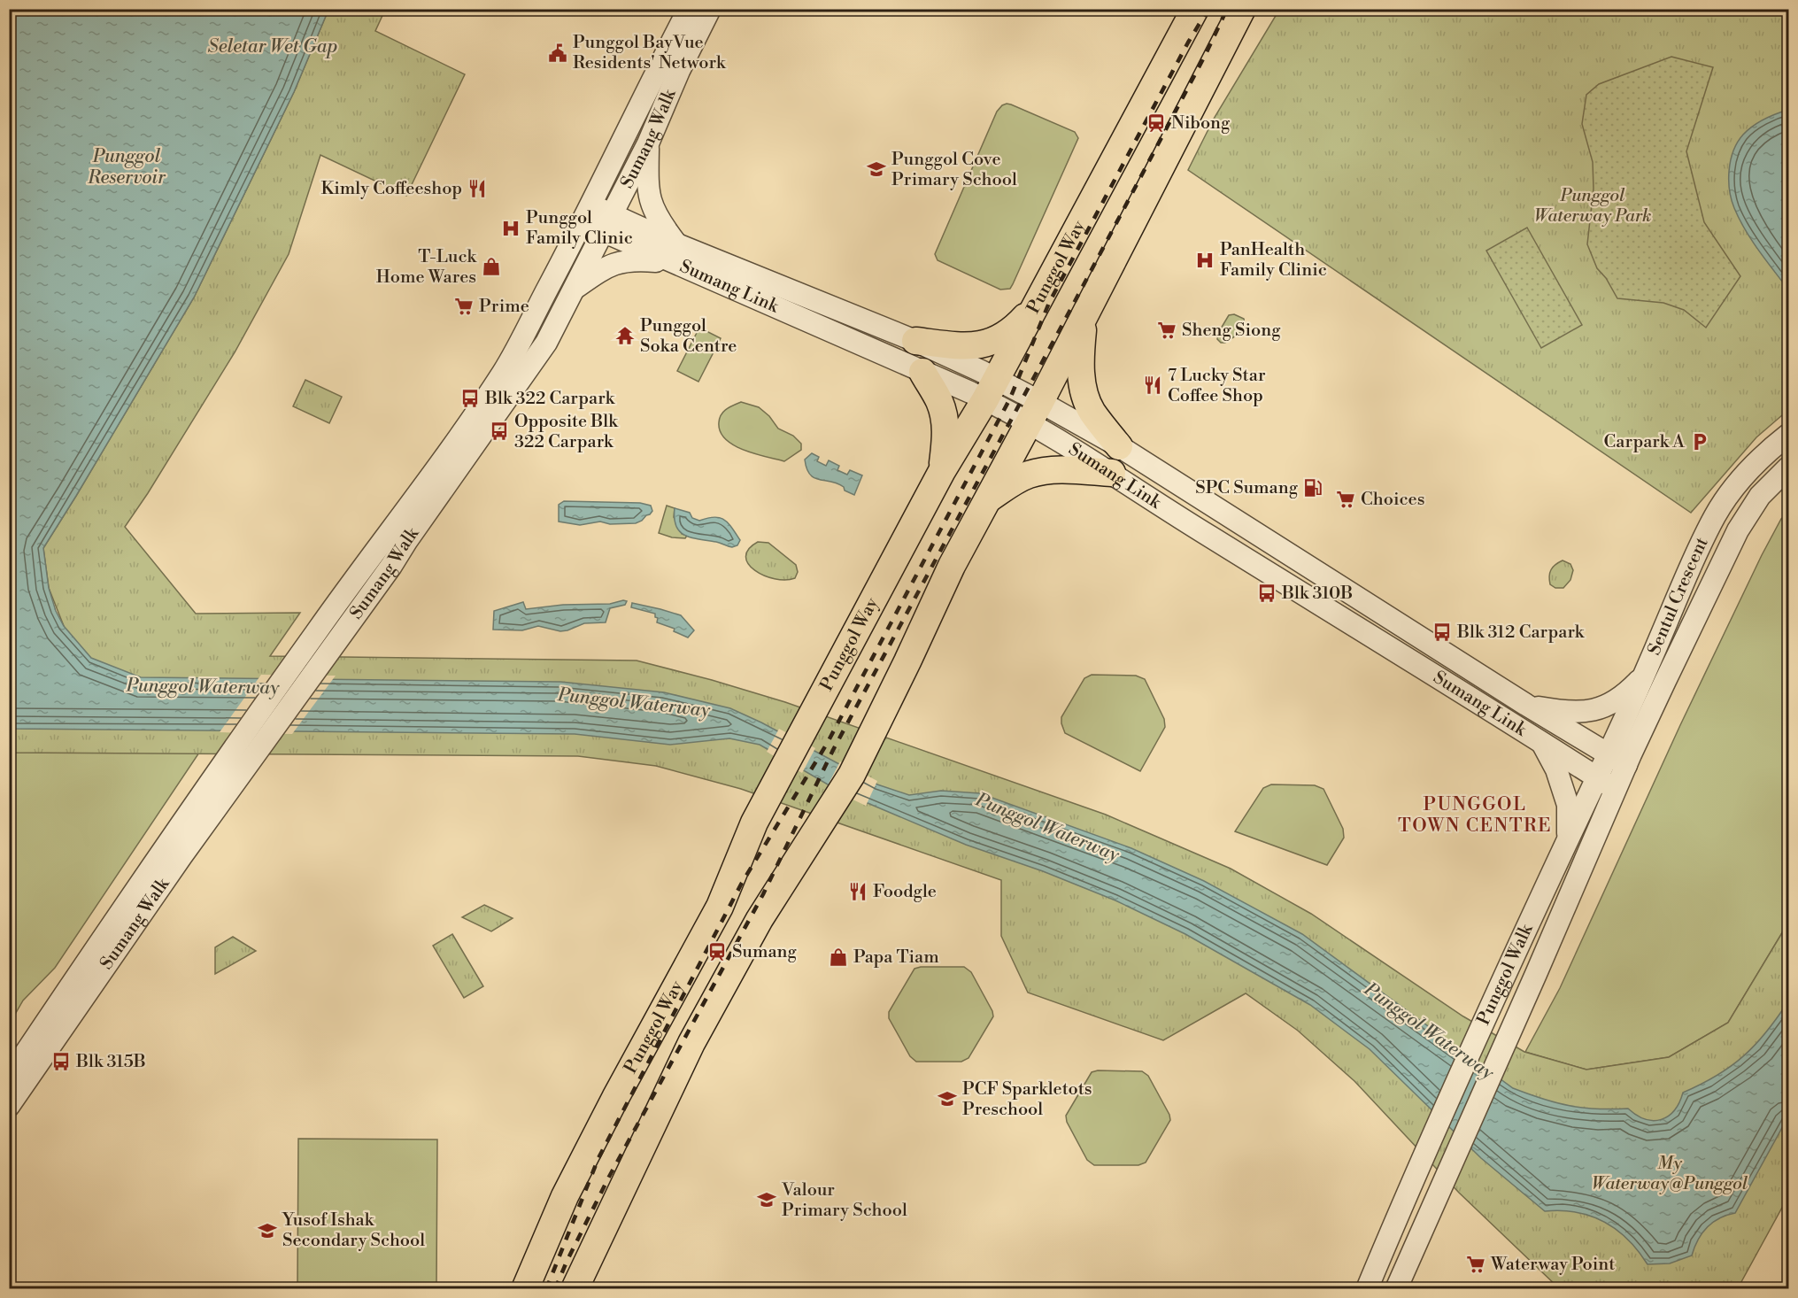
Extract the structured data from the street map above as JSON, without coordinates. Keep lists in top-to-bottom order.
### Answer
{
  "streets": {
    "main road": ["Punggol Way"],
    "street": [
      "Sumang Walk",
      "Sumang Link",
      "Sentul Crescent",
      "Punggol Walk"
    ]
  },
  "crossings": [
    ["Sumang Walk", "Sumang Link"],
    ["Punggol Way", "Sumang Link"],
    ["Sumang Link", "Sentul Crescent"],
    ["Sumang Link", "Punggol Walk"],
    ["Sentul Crescent", "Punggol Walk"]
  ],
  "districts": ["PUNGGOL TOWN CENTRE"],
  "water": ["Seletar Wet Gap", "Punggol Reservoir", "Punggol Waterway"],
  "parks": ["Punggol Waterway Park", "My Waterway@Punggol"],
  "places": {
    "public building": ["Punggol BayVue Residents' Network"],
    "station": ["Nibong", "Sumang"],
    "school or university": [
      "Punggol Cove Primary School",
      "PCF Sparkletots Preschool",
      "Valour Primary School",
      "Yusof Ishak Secondary School"
    ],
    "restaurant": ["Kimly Coffeeshop", "7 Lucky Star Coffee Shop", "Foodgle"],
    "hospital": ["Punggol Family Clinic", "PanHealth Family Clinic"],
    "shop": ["T-Luck Home Wares", "Papa Tiam"],
    "supermarket": [
      "Prime",
      "Sheng Siong",
      "Choices",
      "Waterway Point"
    ],
    "temple": ["Punggol Soka Centre"],
    "bus stop": [
      "Blk 322 Carpark",
      "Opposite Blk 322 Carpark",
      "Blk 310B",
      "Blk 312 Carpark",
      "Blk 315B"
    ],
    "parking": ["Carpark A"],
    "fuel station": ["SPC Sumang"]
  }
}
